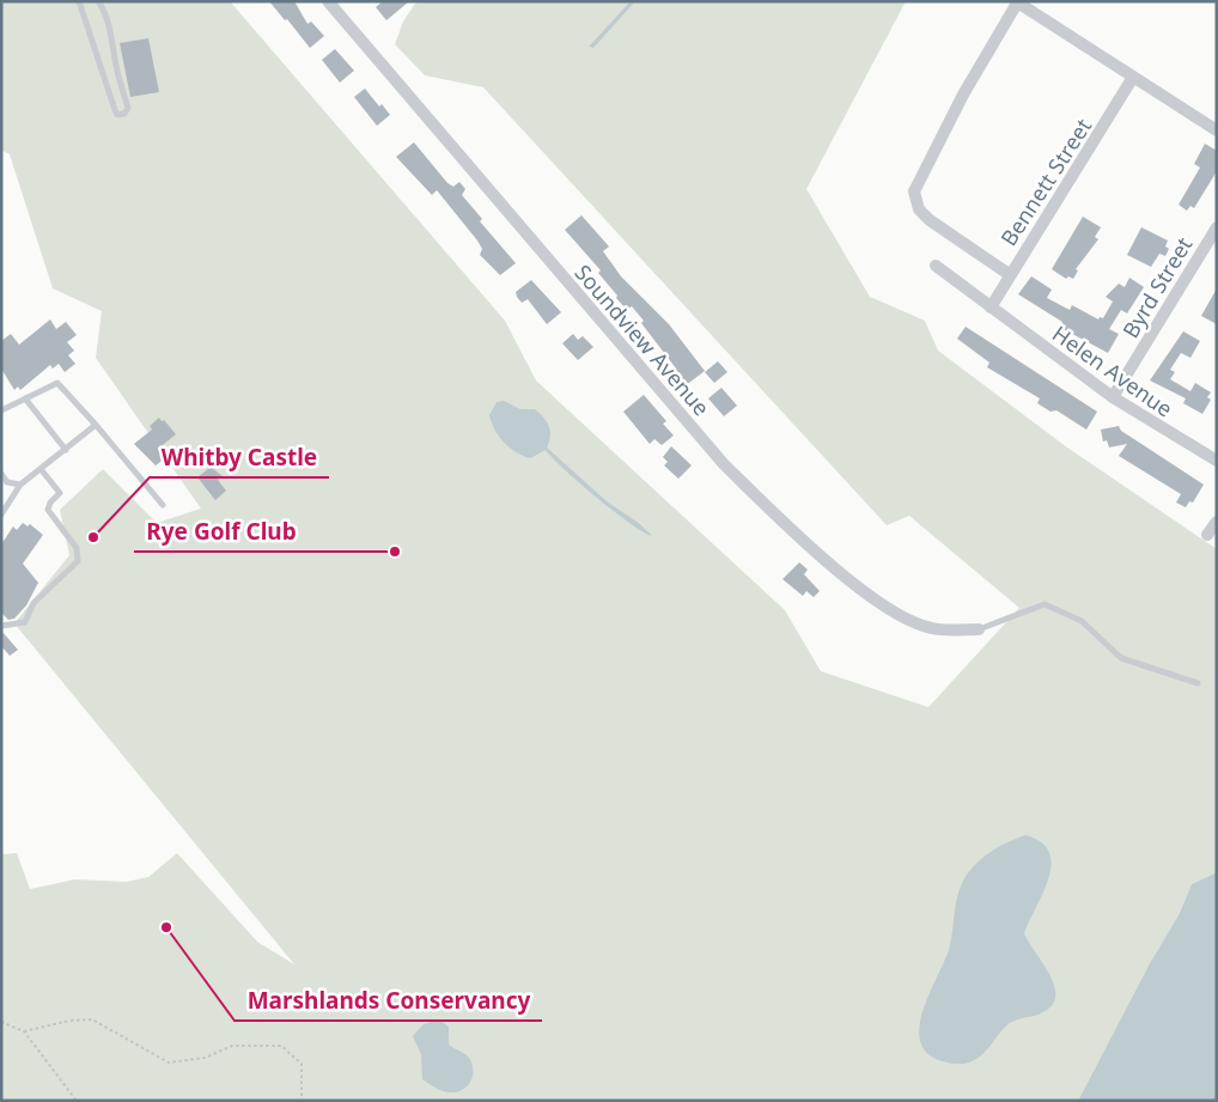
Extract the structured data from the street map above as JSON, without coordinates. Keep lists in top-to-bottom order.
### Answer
{
  "streets": {
    "street": [
      "Bennett Street",
      "Byrd Street",
      "Soundview Avenue",
      "Helen Avenue"
    ]
  },
  "crossings": [
    ["Bennett Street", "Helen Avenue"],
    ["Byrd Street", "Helen Avenue"]
  ],
  "places": ["Whitby Castle", "Rye Golf Club", "Marshlands Conservancy"]
}
